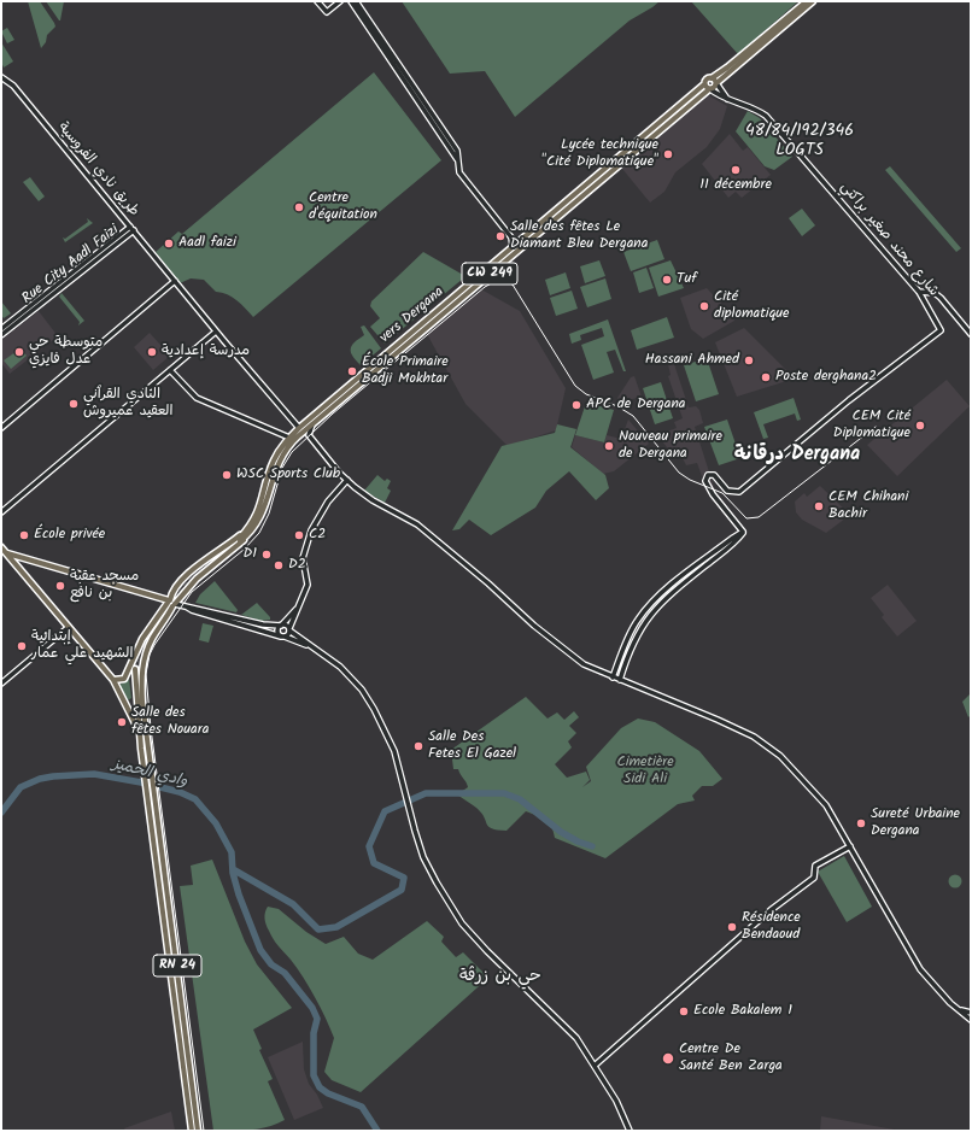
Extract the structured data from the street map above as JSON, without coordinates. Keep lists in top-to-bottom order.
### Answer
{
  "streets": {
    "main road": [
      "طريق نادي الفروسية",
      "شارع محند صغير براكتي",
      "Rue City Aadl Faizi",
      "CW 249",
      "vers Dergana",
      "RN 24"
    ]
  },
  "crossings": [
    ["طريق نادي الفروسية", "Rue City Aadl Faizi"],
    ["طريق نادي الفروسية", "vers Dergana"],
    ["شارع محند صغير براكتي", "CW 249"],
    ["شارع محند صغير براكتي", "vers Dergana"],
    ["CW 249", "vers Dergana"]
  ],
  "districts": ["48/84/192/346 LOGTS", "درقانة Dergana", "حي بن زرڤة"],
  "water": ["وادي الحميز"],
  "parks": ["Cimetière Sidi Ali"],
  "places": [
    "Lycée technique \"Cité Diplomatique\"",
    "11 décembre",
    "Centre d'équitation",
    "Salle des fêtes Le Diamant Bleu Dergana",
    "Aadl faizi",
    "Tuf",
    "Cité diplomatique",
    "متوسطة حي عدل فايزي",
    "مدرسة إعدادية",
    "Hassani Ahmed",
    "École Primaire Badji Mokhtar",
    "Poste derghana2",
    "النادي القرٱني العقيد عميروش",
    "APC de Dergana",
    "CEM Cité Diplomatique",
    "Nouveau primaire de Dergana",
    "WSC Sports Club",
    "CEM Chihani Bachir",
    "École privée",
    "C2",
    "D1",
    "D2",
    "مسجد عقبة بن نافع",
    "إبتدائية الشهيد علي عمار",
    "Salle des fêtes Nouara",
    "Salle Des Fetes El Gazel",
    "Sureté Urbaine Dergana",
    "Résidence Bendaoud",
    "Ecole Bakalem 1",
    "Centre De Santé Ben Zarga"
  ]
}
